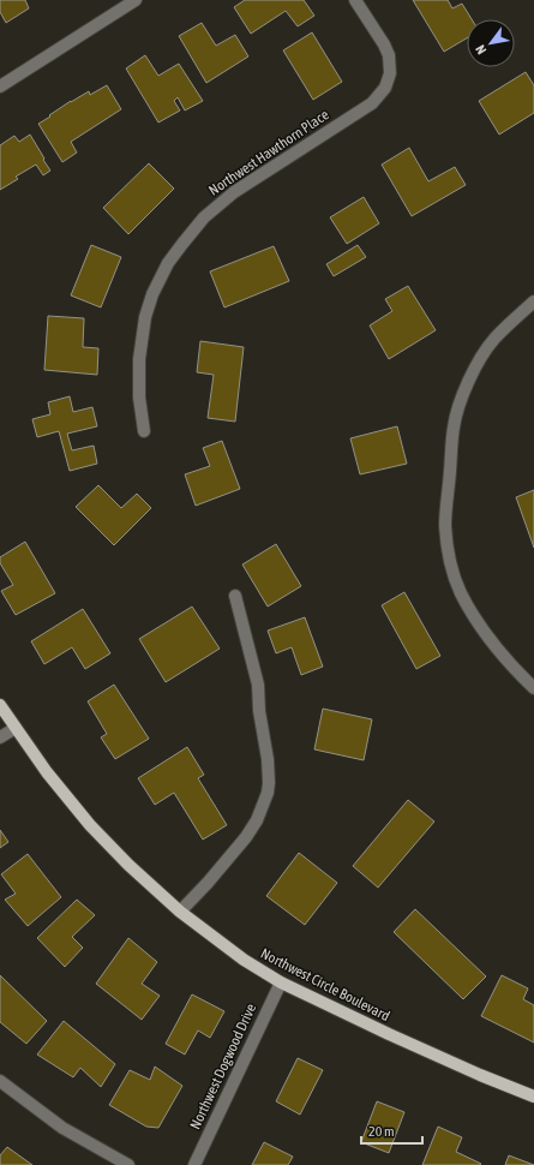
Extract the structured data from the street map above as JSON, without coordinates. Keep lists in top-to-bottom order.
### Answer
{
  "streets": {
    "main road": ["Northwest Circle Boulevard"],
    "street": ["Northwest Hawthorn Place", "Northwest Dogwood Drive"]
  },
  "crossings": [
    ["Northwest Circle Boulevard", "Northwest Dogwood Drive"]
  ],
  "scale_bar": "20 m",
  "north": "bottom left"
}
